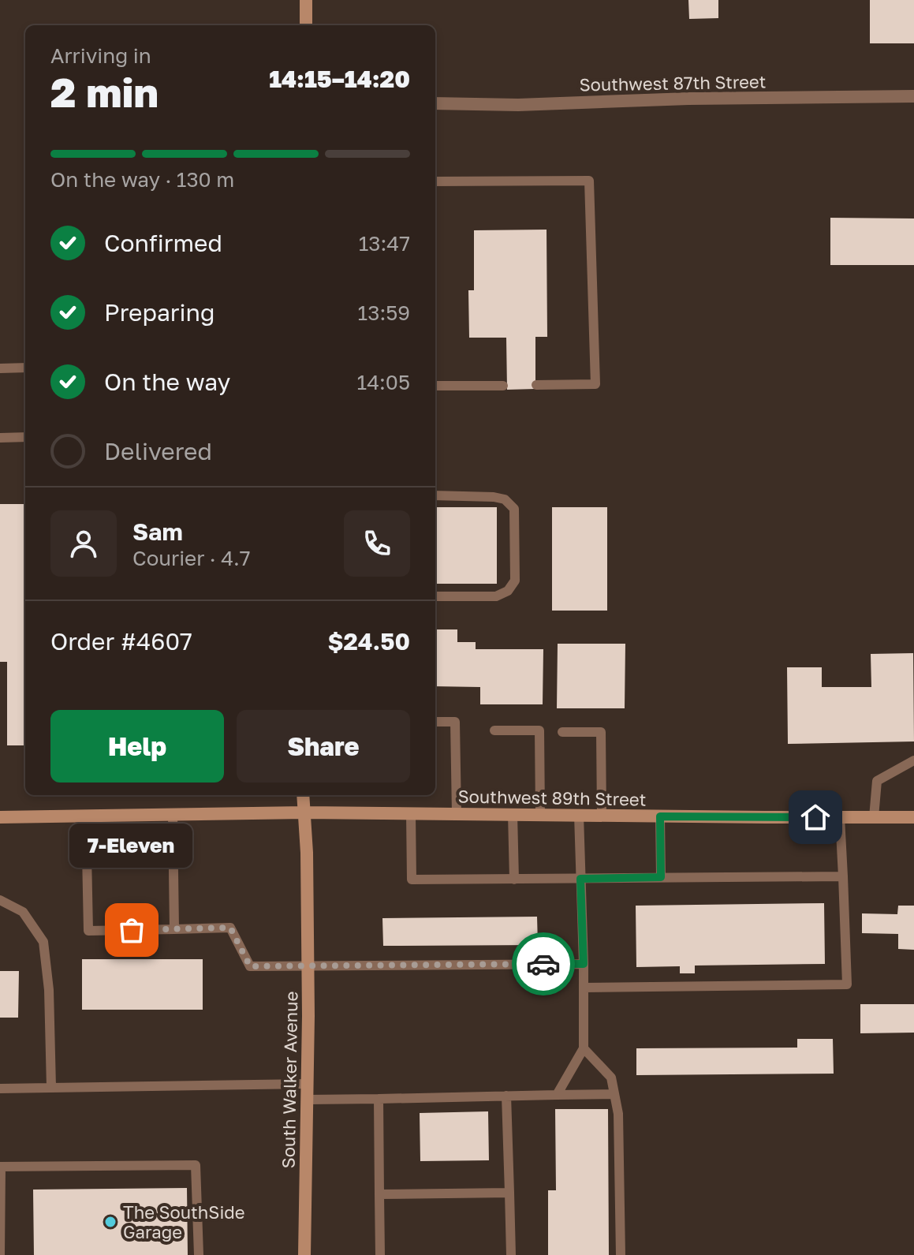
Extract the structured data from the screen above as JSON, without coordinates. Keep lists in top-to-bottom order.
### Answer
{
  "streets": {
    "main road": ["Southwest 89th Street", "South Walker Avenue"],
    "street": ["Southwest 87th Street"]
  },
  "crossings": [
    ["Southwest 89th Street", "South Walker Avenue"]
  ],
  "places": ["7-Eleven", "The SouthSide Garage"],
  "page": {
    "heading": ["2 min", "Arriving in", "14:15–14:20"],
    "panel": [
      "Sam",
      "Courier · 4.7",
      "Order #4607",
      "$24.50"
    ],
    "bar": "On the way · 130 m",
    "list": [
      ["Confirmed", "13:47"],
      ["Preparing", "13:59"],
      ["On the way", "14:05"],
      "Delivered"
    ],
    "buttons": ["Help", "Share"],
    "bubble": "7-Eleven"
  }
}
